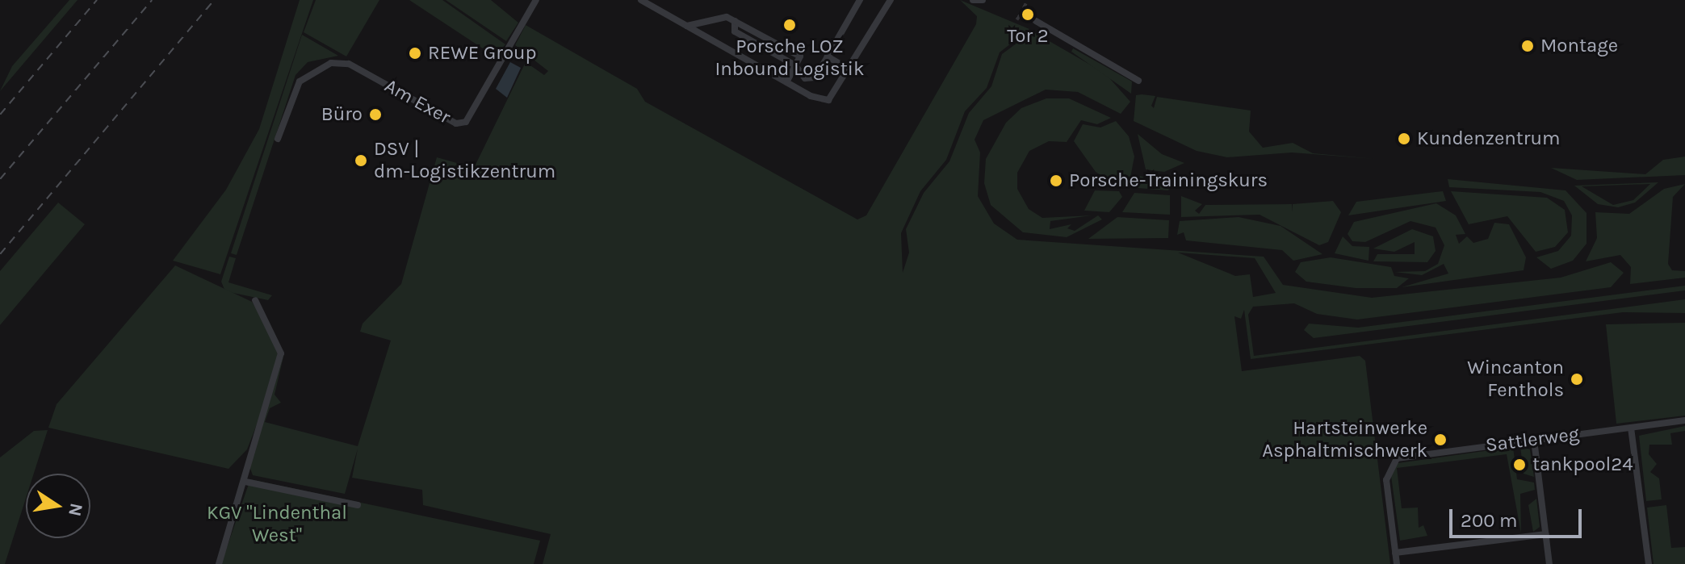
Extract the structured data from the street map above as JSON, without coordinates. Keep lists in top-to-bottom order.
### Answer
{
  "streets": {
    "street": ["Am Exer", "Sattlerweg"]
  },
  "parks": ["KGV \"Lindenthal West\""],
  "places": [
    "Tor 2",
    "Porsche LOZ Inbound Logistik",
    "Montage",
    "REWE Group",
    "Büro",
    "Kundenzentrum",
    "DSV | dm-Logistikzentrum",
    "Porsche-Trainingskurs",
    "Wincanton Fenthols",
    "Hartsteinwerke Asphaltmischwerk",
    "tankpool24"
  ],
  "scale_bar": "200 m",
  "north": "right"
}
